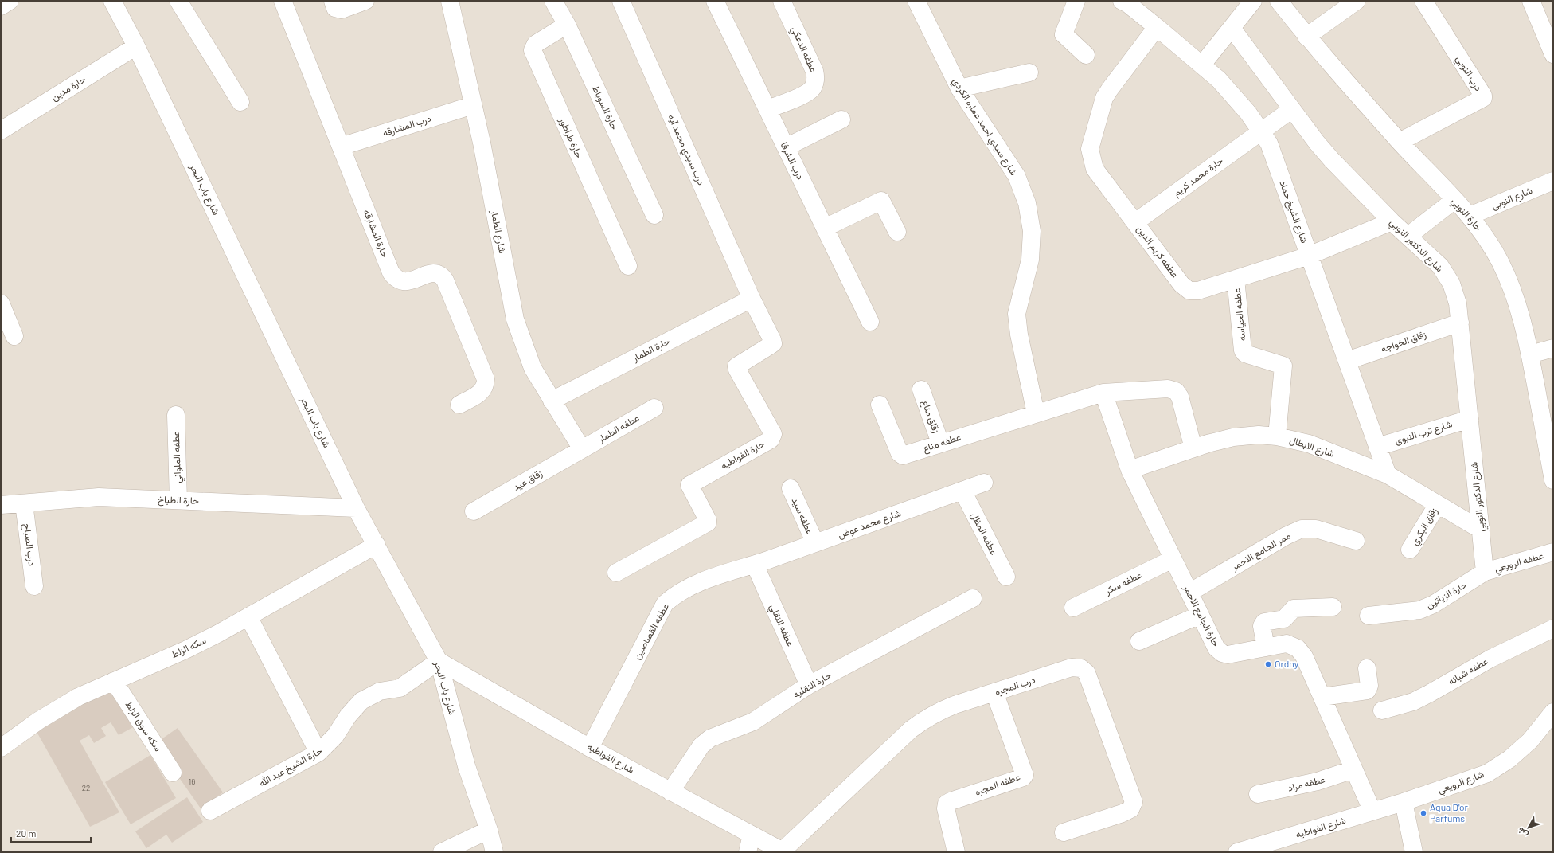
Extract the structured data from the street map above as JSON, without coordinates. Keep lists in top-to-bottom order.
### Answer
{
  "streets": {
    "street": [
      "عطفه الدعكي",
      "درب النوبي",
      "حارة مدين",
      "حارة السوباط",
      "درب المشارقه",
      "شارع سيدي احمد عماره الكردي",
      "حارة طراطور",
      "درب سيدي محمد آيه",
      "درب الشرفا",
      "حارة محمد كريم",
      "شارع باب البحر",
      "شارع النوبى",
      "شارع الشيخ حماد",
      "حارة النوبي",
      "شارع الطمار",
      "حارة المشارقه",
      "شارع الدكتور النوبي",
      "عطفه كريم الدين",
      "عطفه الحياسه",
      "زقاق الخواجه",
      "حارة الطمار",
      "زقاق مناع",
      "عطفه الطمار",
      "شارع ترب النبوى",
      "عطفه مناع",
      "شارع الابطال",
      "حارة الفواطيه",
      "عطفه الملواني",
      "زقاق عيد",
      "حارة الطباخ",
      "عطفه سيد",
      "شارع محمد عوض",
      "زقاق البكري",
      "عطفه المظل",
      "درب الصباح",
      "ممر الجامع الاحمر",
      "عطفه الرويعي",
      "عطفه سكر",
      "حارة الزياتين",
      "حارة الجامع الاحمر",
      "عطفه النقلي",
      "عطفه القصاصين",
      "سكه الزلط",
      "عطفه شبانه",
      "حارة النقليه",
      "درب المجره",
      "سكه سوق الزلط",
      "شارع الفواطيه",
      "حارة الشيخ عبد الله",
      "شارع الرويعي",
      "عطفه مراد",
      "عطفه المجره"
    ]
  },
  "crossings": [
    ["عطفه الدعكي", "درب الشرفا"],
    ["درب النوبي", "حارة النوبي"],
    ["حارة مدين", "شارع باب البحر"],
    ["حارة السوباط", "حارة طراطور"],
    ["درب المشارقه", "شارع الطمار"],
    ["درب المشارقه", "حارة المشارقه"],
    ["شارع سيدي احمد عماره الكردي", "عطفه مناع"],
    ["درب سيدي محمد آيه", "حارة الطمار"],
    ["درب سيدي محمد آيه", "حارة الفواطيه"],
    ["حارة محمد كريم", "شارع الشيخ حماد"],
    ["حارة محمد كريم", "شارع الدكتور النوبي"],
    ["حارة محمد كريم", "عطفه كريم الدين"],
    ["شارع باب البحر", "حارة الطباخ"],
    ["شارع باب البحر", "سكه الزلط"],
    ["شارع باب البحر", "شارع الفواطيه"],
    ["شارع باب البحر", "حارة الشيخ عبد الله"],
    ["شارع النوبى", "حارة النوبي"],
    ["شارع الشيخ حماد", "عطفه كريم الدين"],
    ["شارع الشيخ حماد", "زقاق الخواجه"],
    ["شارع الشيخ حماد", "شارع ترب النبوى"],
    ["شارع الشيخ حماد", "شارع الابطال"],
    ["شارع الطمار", "حارة الطمار"],
    ["شارع الطمار", "عطفه الطمار"],
    ["شارع الطمار", "زقاق عيد"],
    ["شارع الدكتور النوبي", "عطفه كريم الدين"],
    ["شارع الدكتور النوبي", "زقاق الخواجه"],
    ["شارع الدكتور النوبي", "شارع ترب النبوى"],
    ["شارع الدكتور النوبي", "شارع الابطال"],
    ["شارع الدكتور النوبي", "عطفه الرويعي"],
    ["شارع الدكتور النوبي", "حارة الزياتين"],
    ["عطفه كريم الدين", "عطفه الحياسه"],
    ["عطفه الحياسه", "شارع الابطال"],
    ["حارة الطمار", "حارة الفواطيه"],
    ["زقاق مناع", "عطفه مناع"],
    ["عطفه الطمار", "زقاق عيد"],
    ["شارع الابطال", "زقاق البكري"],
    ["شارع الابطال", "حارة الجامع الاحمر"],
    ["عطفه الملواني", "حارة الطباخ"],
    ["حارة الطباخ", "درب الصباح"],
    ["عطفه سيد", "شارع محمد عوض"],
    ["شارع محمد عوض", "عطفه المظل"],
    ["شارع محمد عوض", "عطفه النقلي"],
    ["شارع محمد عوض", "عطفه القصاصين"],
    ["ممر الجامع الاحمر", "حارة الجامع الاحمر"],
    ["عطفه الرويعي", "حارة الزياتين"],
    ["عطفه سكر", "حارة الجامع الاحمر"],
    ["حارة الجامع الاحمر", "شارع الفواطيه"],
    ["حارة الجامع الاحمر", "عطفه مراد"],
    ["عطفه النقلي", "عطفه القصاصين"],
    ["عطفه النقلي", "حارة النقليه"],
    ["عطفه القصاصين", "شارع الفواطيه"],
    ["سكه الزلط", "سكه سوق الزلط"],
    ["حارة النقليه", "شارع الفواطيه"],
    ["درب المجره", "شارع الفواطيه"],
    ["درب المجره", "عطفه المجره"],
    ["شارع الفواطيه", "حارة الشيخ عبد الله"],
    ["شارع الفواطيه", "شارع الرويعي"]
  ],
  "places": ["Ordny", "Aqua D'or Parfums"],
  "house_numbers": ["16", "22"],
  "scale_bar": "20 m",
  "north": "bottom left"
}
